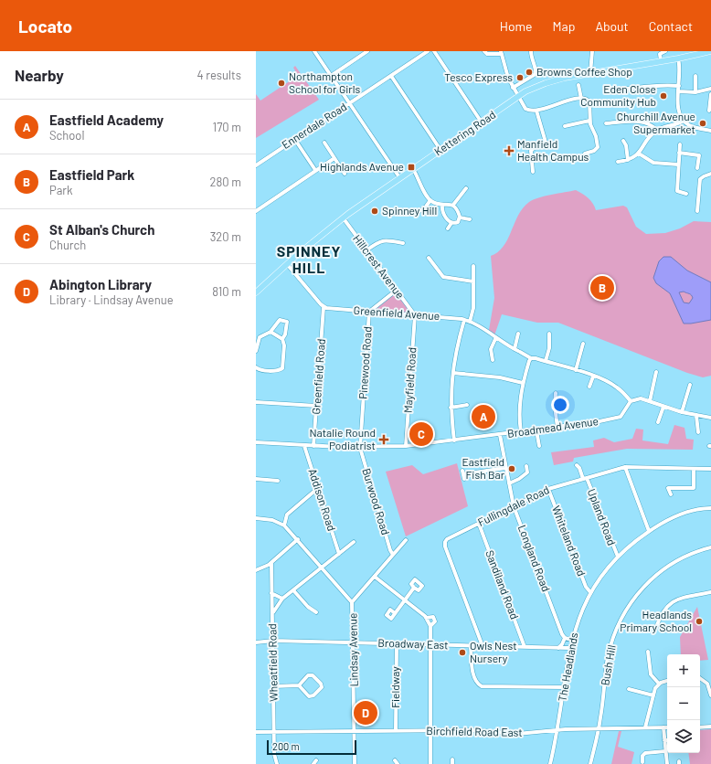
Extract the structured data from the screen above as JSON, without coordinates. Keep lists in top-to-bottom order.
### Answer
{
  "streets": {
    "main road": ["Kettering Road"],
    "street": [
      "Ennerdale Road",
      "Hillcrest Avenue",
      "Greenfield Avenue",
      "Pinewood Road",
      "Greenfield Road",
      "Mayfield Road",
      "Broadmead Avenue",
      "Addison Road",
      "Burwood Road",
      "Fullingdale Road",
      "Upland Road",
      "Whiteland Road",
      "Longland Road",
      "Sandiland Road",
      "Broadway East",
      "Lindsay Avenue",
      "Wheatfield Road",
      "Bush Hill",
      "The Headlands",
      "Fieldway",
      "Birchfield Road East"
    ]
  },
  "crossings": [
    ["Kettering Road", "Hillcrest Avenue"],
    ["Hillcrest Avenue", "Greenfield Avenue"],
    ["Hillcrest Avenue", "Pinewood Road"],
    ["Hillcrest Avenue", "Mayfield Road"],
    ["Greenfield Avenue", "Pinewood Road"],
    ["Greenfield Avenue", "Greenfield Road"],
    ["Greenfield Avenue", "Mayfield Road"],
    ["Greenfield Avenue", "Broadmead Avenue"],
    ["Pinewood Road", "Broadmead Avenue"],
    ["Pinewood Road", "Burwood Road"],
    ["Greenfield Road", "Broadmead Avenue"],
    ["Mayfield Road", "Broadmead Avenue"],
    ["Broadmead Avenue", "Addison Road"],
    ["Broadmead Avenue", "Burwood Road"],
    ["Broadmead Avenue", "Longland Road"],
    ["Fullingdale Road", "Upland Road"],
    ["Fullingdale Road", "Whiteland Road"],
    ["Fullingdale Road", "Longland Road"],
    ["Fullingdale Road", "Sandiland Road"],
    ["Fullingdale Road", "Broadway East"],
    ["Upland Road", "The Headlands"],
    ["Whiteland Road", "The Headlands"],
    ["Sandiland Road", "Broadway East"],
    ["Broadway East", "Lindsay Avenue"],
    ["Broadway East", "Wheatfield Road"],
    ["Broadway East", "The Headlands"],
    ["Broadway East", "Fieldway"],
    ["Lindsay Avenue", "Birchfield Road East"],
    ["Wheatfield Road", "Birchfield Road East"],
    ["Bush Hill", "Birchfield Road East"],
    ["The Headlands", "Birchfield Road East"],
    ["Fieldway", "Birchfield Road East"]
  ],
  "districts": ["SPINNEY HILL"],
  "places": {
    "other": [
      "Browns Coffee Shop",
      "Tesco Express",
      "Northampton School for Girls",
      "Eden Close Community Hub",
      "Churchill Avenue Supermarket",
      "Spinney Hill",
      "Eastfield Fish Bar",
      "Headlands Primary School",
      "Owls Nest Nursery"
    ],
    "health": ["Manfield Health Campus", "Natalie Round Podiatrist"],
    "transit": ["Highlands Avenue"]
  },
  "scale_bar": "200 m",
  "page": {
    "header": "Locato",
    "nav": [
      "Home",
      "Map",
      "About",
      "Contact"
    ],
    "heading": ["Nearby", "4 results"],
    "list": [
      {
        "mark": "A",
        "name": "Eastfield Academy",
        "note": "School",
        "value": "170 m"
      },
      {
        "mark": "B",
        "name": "Eastfield Park",
        "note": "Park",
        "value": "280 m"
      },
      {
        "mark": "C",
        "name": "St Alban's Church",
        "note": "Church",
        "value": "320 m"
      },
      {
        "mark": "D",
        "name": "Abington Library",
        "note": "Library · Lindsay Avenue",
        "value": "810 m"
      }
    ],
    "pins": [
      "B",
      "A",
      "C",
      "D"
    ],
    "map_buttons": ["+", "−"],
    "scale": "200 m"
  }
}
